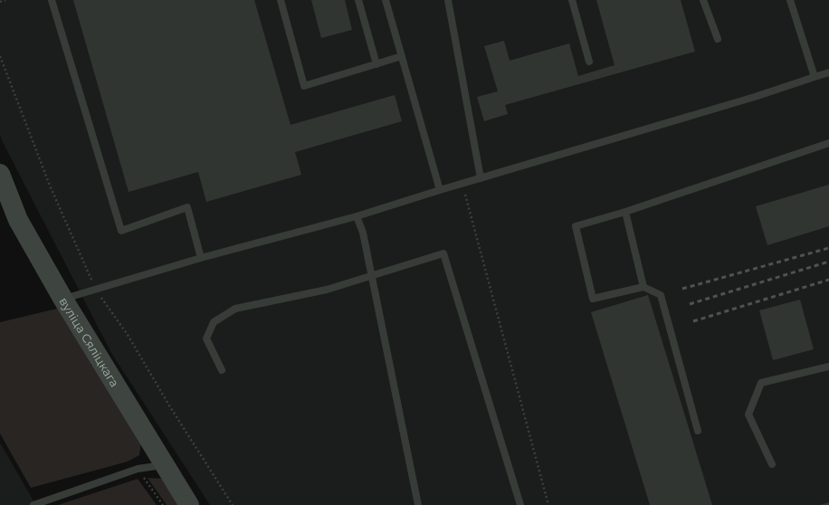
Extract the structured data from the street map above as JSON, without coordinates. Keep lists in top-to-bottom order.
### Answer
{
  "streets": {
    "main road": ["вуліца Сяліцкага"]
  }
}
